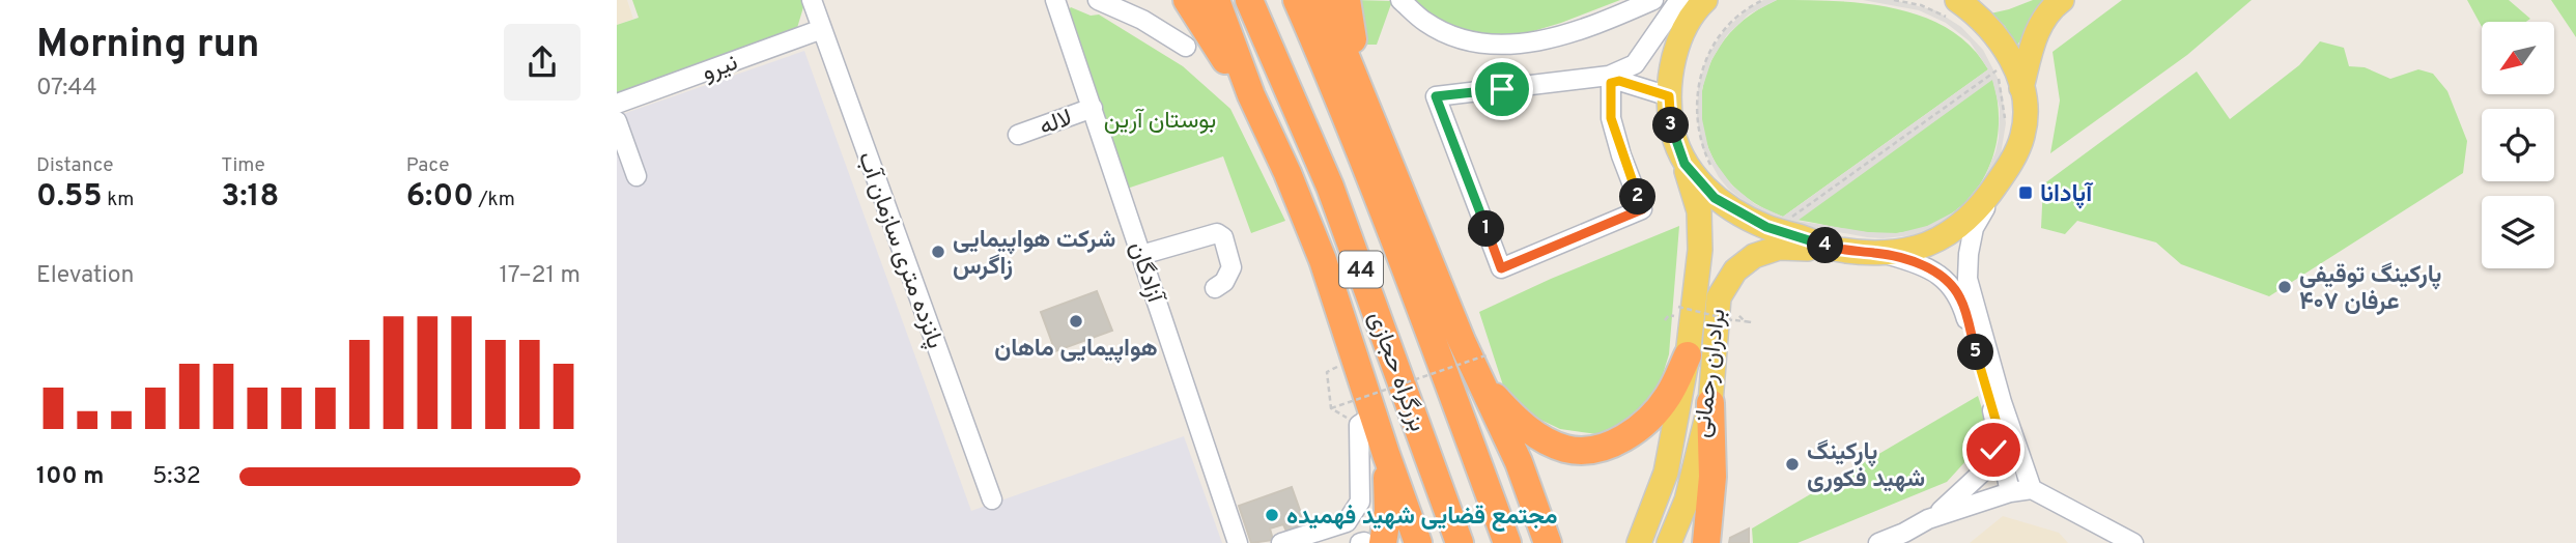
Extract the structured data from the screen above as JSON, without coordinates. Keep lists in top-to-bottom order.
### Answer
{
  "streets": {
    "highway": ["44", "بزرگراه حجازی"],
    "main road": ["برادران رحمانی"],
    "street": [
      "نیرو",
      "لاله",
      "پانزده متری سازمان آب",
      "آزادگان"
    ]
  },
  "crossings": [
    ["نیرو", "پانزده متری سازمان آب"],
    ["لاله", "آزادگان"]
  ],
  "parks": ["بوستان آرین"],
  "places": {
    "transit": ["آپادانا"],
    "other": [
      "شرکت هواپیمایی زاگرس",
      "پارکینگ توقیفی عرفان ۴۰۷",
      "هواپیمایی ماهان",
      "پارکینگ شهید فکوری",
      "مجتمع قضایی شهید فهمیده"
    ]
  },
  "north": "bottom left",
  "page": {
    "heading": ["Morning run", "07:44"],
    "pins": [
      "3",
      "2",
      "1",
      "4",
      "5"
    ],
    "stats": [
      ["Distance", "0.55 km"],
      ["Time", "3:18"],
      ["Pace", "6:00 /km"]
    ],
    "chart": ["Elevation", "17–21 m"],
    "list": [
      {
        "name": "100 m",
        "note": "5:32"
      }
    ]
  }
}
